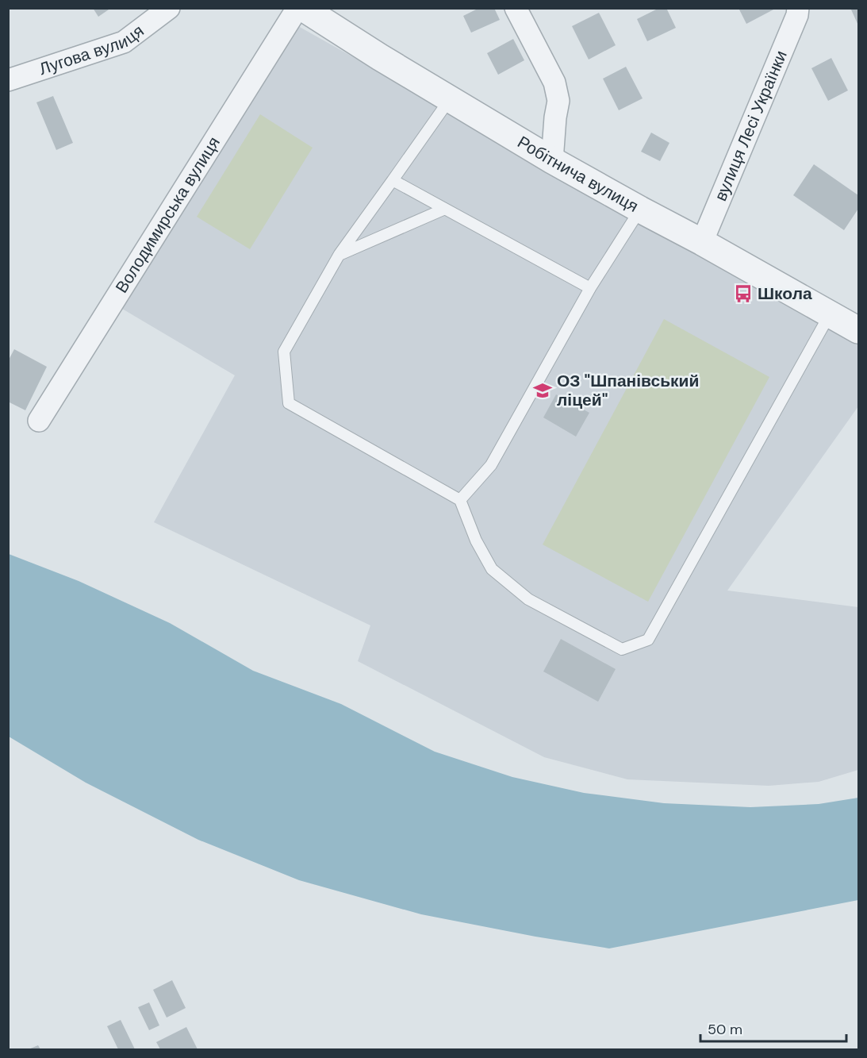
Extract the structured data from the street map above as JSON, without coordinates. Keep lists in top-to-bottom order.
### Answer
{
  "streets": {
    "street": [
      "Лугова вулиця",
      "вулиця Лесі Українки",
      "Робітнича вулиця",
      "Володимирська вулиця"
    ]
  },
  "crossings": [
    ["вулиця Лесі Українки", "Робітнича вулиця"]
  ],
  "places": {
    "bus stop": ["Школа"],
    "school or university": ["ОЗ \"Шпанівський ліцей\""]
  },
  "scale_bar": "50 m"
}
